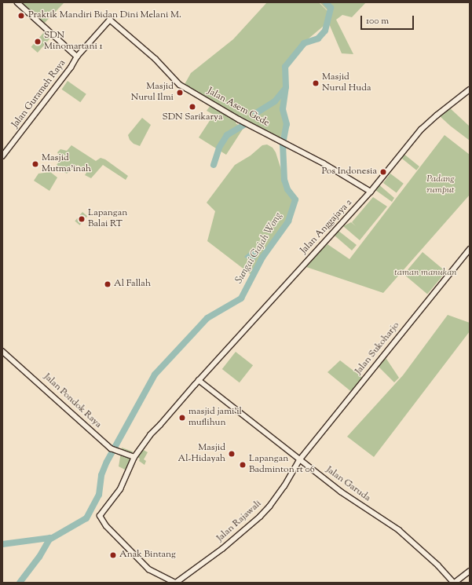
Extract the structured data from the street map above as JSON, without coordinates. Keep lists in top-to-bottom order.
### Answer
{
  "streets": {
    "street": [
      "Jalan Gurameh Raya",
      "Jalan Asem Gede",
      "Jalan Anggajaya 2",
      "Jalan Sukoharjo",
      "Jalan Pondok Raya",
      "Jalan Garuda",
      "Jalan Rajawali"
    ]
  },
  "crossings": [
    ["Jalan Gurameh Raya", "Jalan Asem Gede"],
    ["Jalan Asem Gede", "Jalan Anggajaya 2"],
    ["Jalan Anggajaya 2", "Jalan Pondok Raya"],
    ["Jalan Anggajaya 2", "Jalan Garuda"],
    ["Jalan Anggajaya 2", "Jalan Rajawali"],
    ["Jalan Sukoharjo", "Jalan Garuda"],
    ["Jalan Sukoharjo", "Jalan Rajawali"],
    ["Jalan Garuda", "Jalan Rajawali"]
  ],
  "water": ["Sungai Gajah Wong"],
  "parks": ["Padang rumput", "taman manukan"],
  "places": [
    "Praktik Mandiri Bidan Dini Melani M.",
    "SDN Minomartani 1",
    "Masjid Nurul Huda",
    "Masjid Nurul Ilmi",
    "SDN Sarikarya",
    "Masjid Mutma'inah",
    "Pos Indonesia",
    "Lapangan Balai RT",
    "Al Fallah",
    "masjid jami'il muflihun",
    "Masjid Al-Hidayah",
    "Lapangan Badminton rt 06",
    "Anak Bintang"
  ],
  "scale_bar": "100 m"
}
